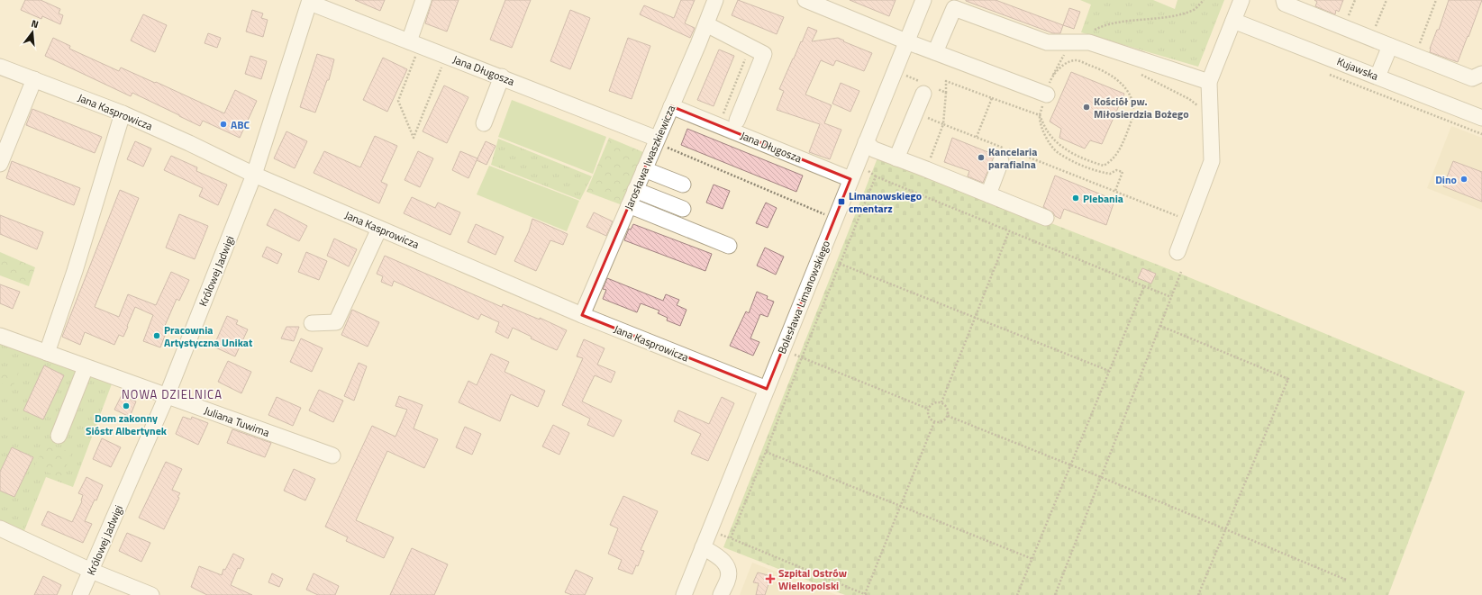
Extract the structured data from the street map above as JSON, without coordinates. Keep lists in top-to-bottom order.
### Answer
{
  "streets": {
    "street": [
      "Kujawska",
      "Jana Długosza",
      "Jana Kasprowicza",
      "Jarosława Iwaszkiewicza",
      "Królowej Jadwigi",
      "Bolesława Limanowskiego",
      "Juliana Tuwima"
    ]
  },
  "crossings": [
    ["Jana Długosza", "Jarosława Iwaszkiewicza"],
    ["Jana Długosza", "Królowej Jadwigi"],
    ["Jana Długosza", "Bolesława Limanowskiego"],
    ["Jana Kasprowicza", "Jarosława Iwaszkiewicza"],
    ["Jana Kasprowicza", "Królowej Jadwigi"],
    ["Jana Kasprowicza", "Bolesława Limanowskiego"],
    ["Królowej Jadwigi", "Juliana Tuwima"]
  ],
  "districts": ["NOWA DZIELNICA"],
  "places": {
    "other": [
      "Kościół pw. Miłosierdzia Bożego",
      "ABC",
      "Kancelaria parafialna",
      "Dino",
      "Plebania",
      "Pracownia Artystyczna Unikat",
      "Dom zakonny Sióstr Albertynek"
    ],
    "transit": ["Limanowskiego cmentarz"],
    "health": ["Szpital Ostrów Wielkopolski"]
  },
  "north": "top"
}
